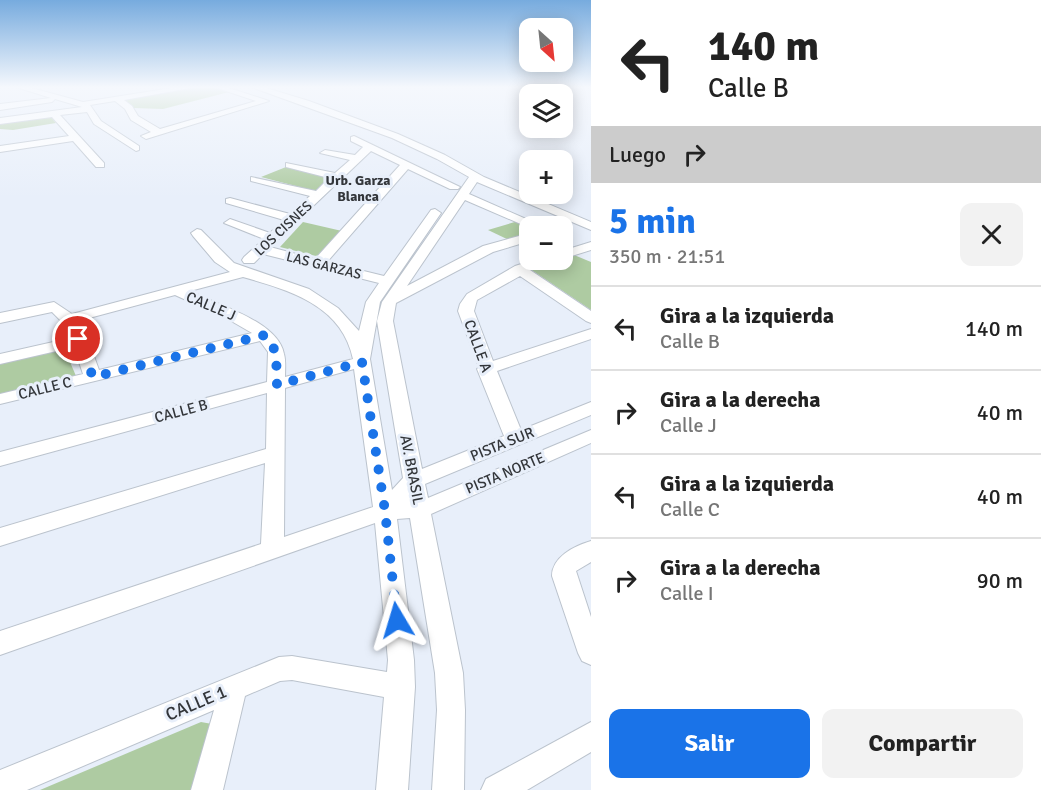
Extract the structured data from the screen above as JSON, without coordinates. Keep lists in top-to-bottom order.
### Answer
{
  "streets": {
    "street": [
      "LOS CISNES",
      "LAS GARZAS",
      "CALLE J",
      "CALLE A",
      "CALLE C",
      "CALLE B",
      "PISTA SUR",
      "AV. BRASIL",
      "PISTA NORTE",
      "CALLE 1"
    ]
  },
  "crossings": [
    ["LOS CISNES", "LAS GARZAS"],
    ["CALLE J", "CALLE C"],
    ["CALLE A", "PISTA SUR"],
    ["PISTA SUR", "AV. BRASIL"],
    ["AV. BRASIL", "PISTA NORTE"]
  ],
  "districts": ["Urb. Garza Blanca"],
  "north": "bottom right",
  "page": {
    "turn": ["140 m", "Calle B"],
    "map_buttons": ["+", "−"],
    "then": "Luego",
    "heading": ["5 min", "350 m · 21:51"],
    "list": [
      {
        "name": "Gira a la izquierda",
        "note": "Calle B",
        "value": "140 m"
      },
      {
        "name": "Gira a la derecha",
        "note": "Calle J",
        "value": "40 m"
      },
      {
        "name": "Gira a la izquierda",
        "note": "Calle C",
        "value": "40 m"
      },
      {
        "name": "Gira a la derecha",
        "note": "Calle I",
        "value": "90 m"
      }
    ],
    "buttons": ["Salir", "Compartir"]
  }
}
